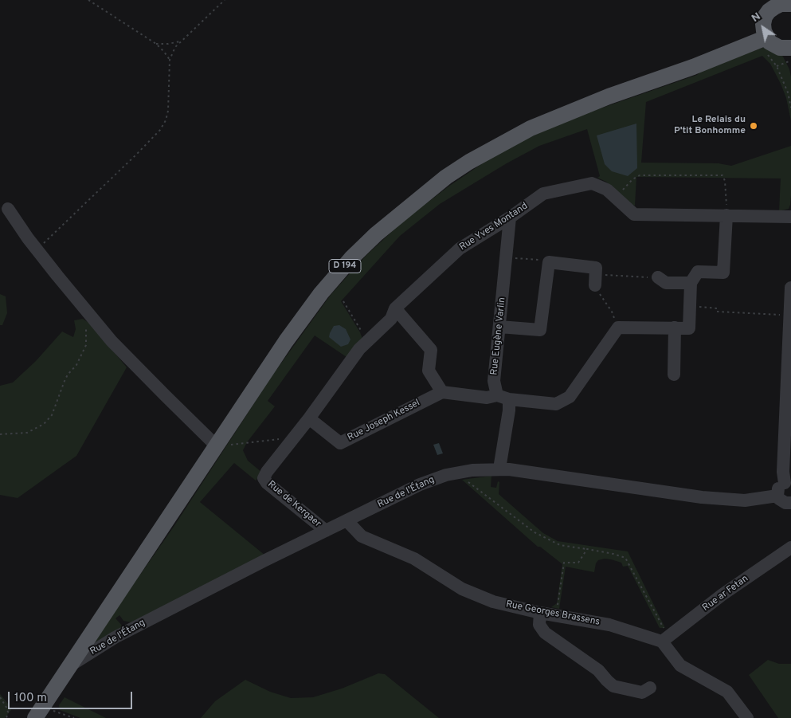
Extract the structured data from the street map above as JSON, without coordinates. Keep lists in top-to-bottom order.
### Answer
{
  "streets": {
    "main road": ["D 194"],
    "street": [
      "Rue Yves Montand",
      "Rue Eugène Varlin",
      "Rue Joseph Kessel",
      "Rue de l'Étang",
      "Rue de Kergaer",
      "Rue ar Fetan",
      "Rue Georges Brassens"
    ]
  },
  "crossings": [
    ["Rue Yves Montand", "Rue Eugène Varlin"],
    ["Rue Yves Montand", "Rue Joseph Kessel"],
    ["Rue Yves Montand", "Rue de Kergaer"],
    ["D 194", "Rue de l'Étang"],
    ["Rue Eugène Varlin", "Rue de l'Étang"],
    ["Rue de l'Étang", "Rue de Kergaer"],
    ["Rue de l'Étang", "Rue Georges Brassens"],
    ["Rue ar Fetan", "Rue Georges Brassens"]
  ],
  "places": ["Le Relais du P'tit Bonhomme"],
  "scale_bar": "100 m",
  "north": "top left"
}
